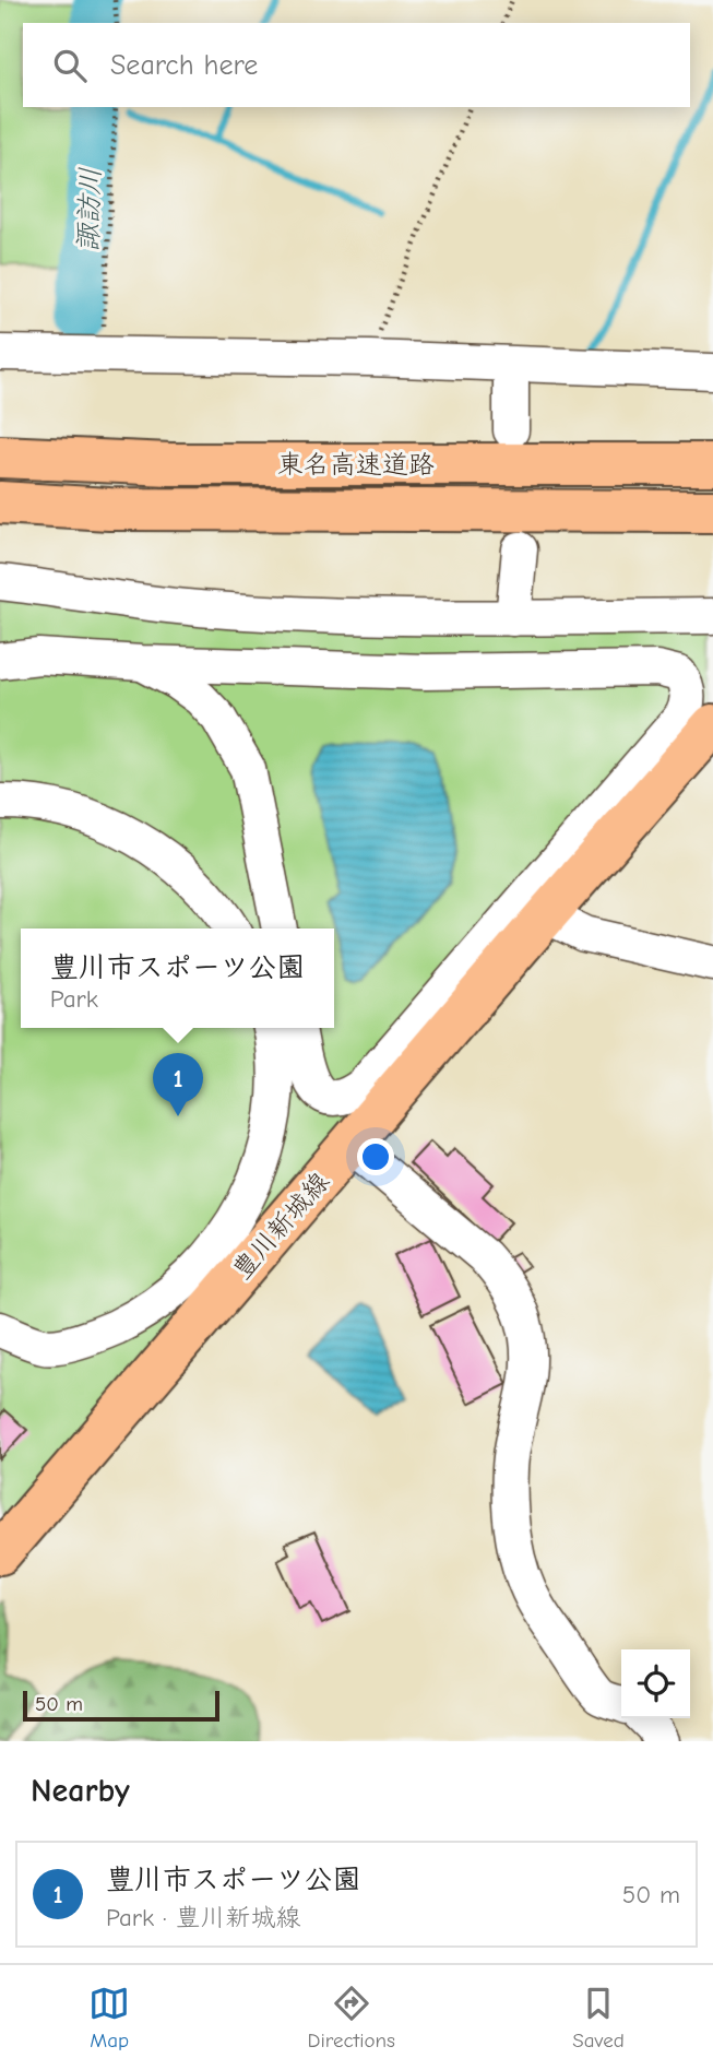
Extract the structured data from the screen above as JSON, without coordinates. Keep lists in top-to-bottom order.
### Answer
{
  "streets": {
    "main road": ["東名高速道路", "豊川新城線"]
  },
  "water": ["諏訪川"],
  "scale_bar": "50 m",
  "page": {
    "search": "Search here",
    "popup": ["豊川市スポーツ公園", "Park"],
    "pins": "1",
    "scale": "50 m",
    "heading": "Nearby",
    "list": [
      {
        "mark": "1",
        "name": "豊川市スポーツ公園",
        "note": "Park · 豊川新城線",
        "value": "50 m"
      }
    ],
    "nav": ["Map", "Directions", "Saved"]
  }
}
